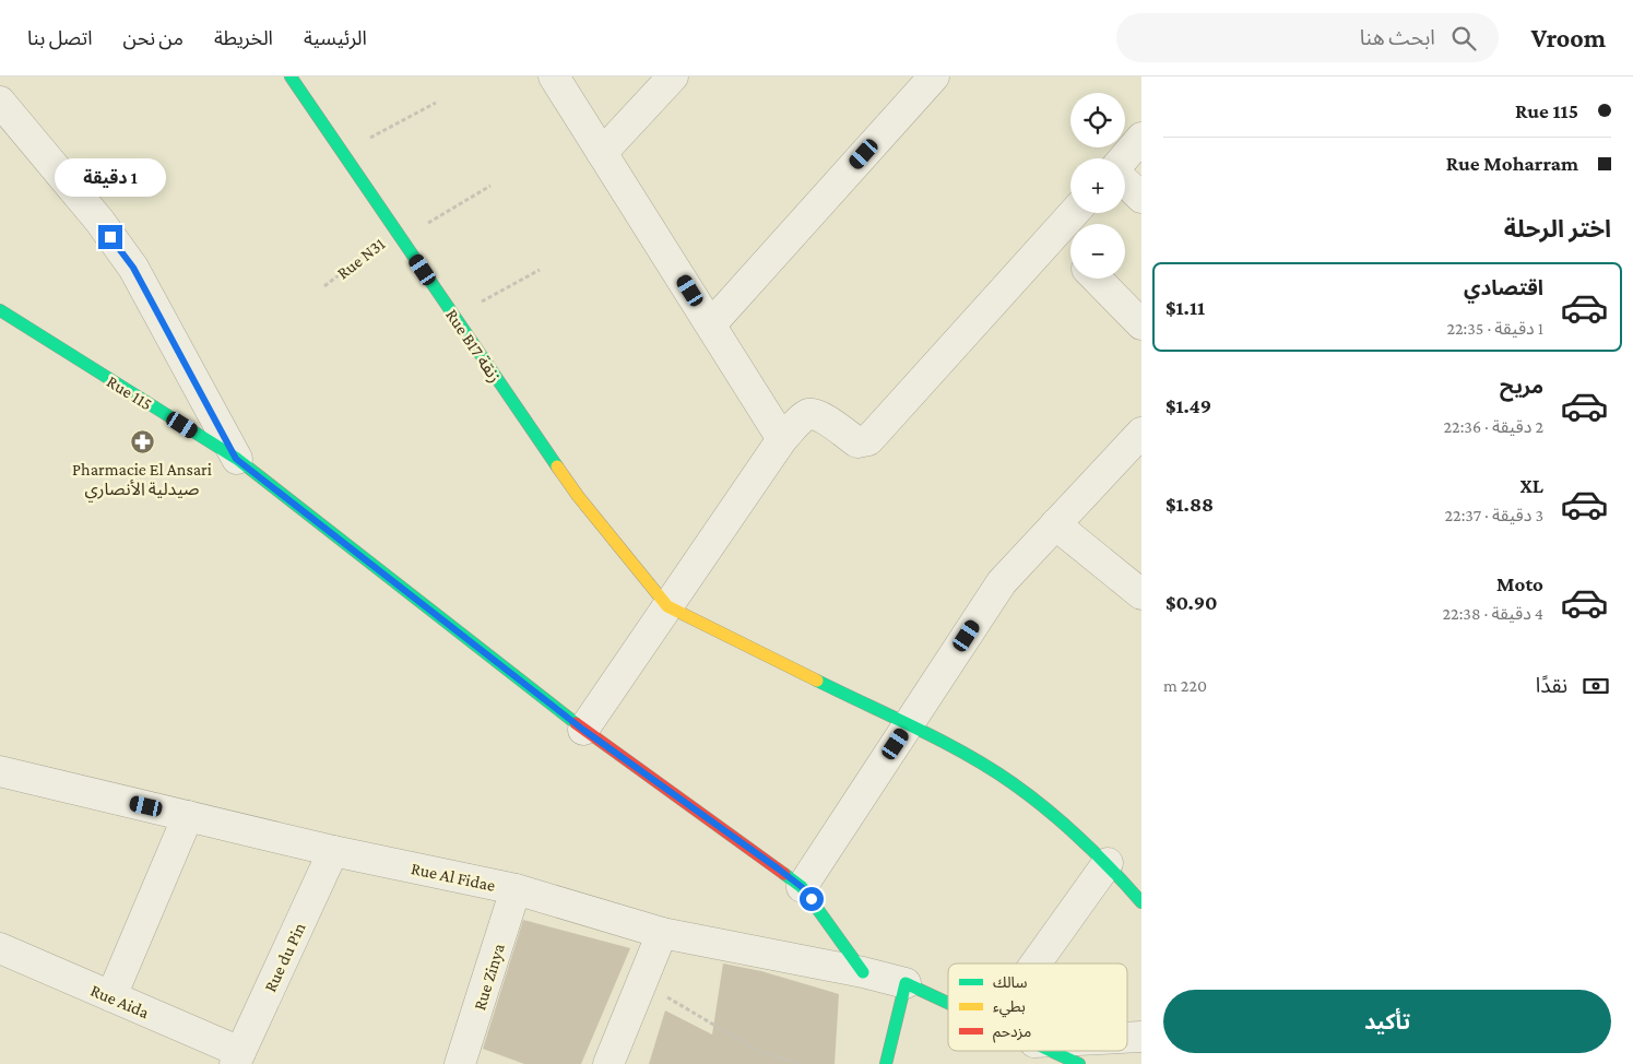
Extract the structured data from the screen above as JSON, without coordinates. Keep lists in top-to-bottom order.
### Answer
{
  "streets": {
    "street": [
      "Rue B17 زنقة",
      "Rue 115",
      "Rue Al Fidae",
      "Rue du Pin",
      "Rue Zinya",
      "Rue Aida"
    ],
    "path": ["Rue N31"]
  },
  "crossings": [
    ["Rue N31", "Rue B17 زنقة"],
    ["Rue 115", "Rue Al Fidae"],
    ["Rue Al Fidae", "Rue du Pin"],
    ["Rue Al Fidae", "Rue Zinya"],
    ["Rue du Pin", "Rue Aida"]
  ],
  "places": {
    "pharmacy": ["Pharmacie El Ansari صيدلية الأنصاري"]
  },
  "legend": ["سالك", "بطيء", "مزدحم"],
  "page": {
    "header": "Vroom",
    "search": "ابحث هنا",
    "nav": [
      "الرئيسية",
      "الخريطة",
      "من نحن",
      "اتصل بنا"
    ],
    "banner": ["Rue 115", "Rue Moharram"],
    "map_buttons": ["+", "−"],
    "bubble": "1 دقيقة",
    "heading": "اختر الرحلة",
    "list": [
      {
        "name": "اقتصادي",
        "note": "1 دقيقة · 22:35",
        "value": "$1.11"
      },
      {
        "name": "مريح",
        "note": "2 دقيقة · 22:36",
        "value": "$1.49"
      },
      {
        "name": "XL",
        "note": "3 دقيقة · 22:37",
        "value": "$1.88"
      },
      {
        "name": "Moto",
        "note": "4 دقيقة · 22:38",
        "value": "$0.90"
      }
    ],
    "pay": ["نقدًا", "220 m"],
    "buttons": "تأكيد"
  }
}
